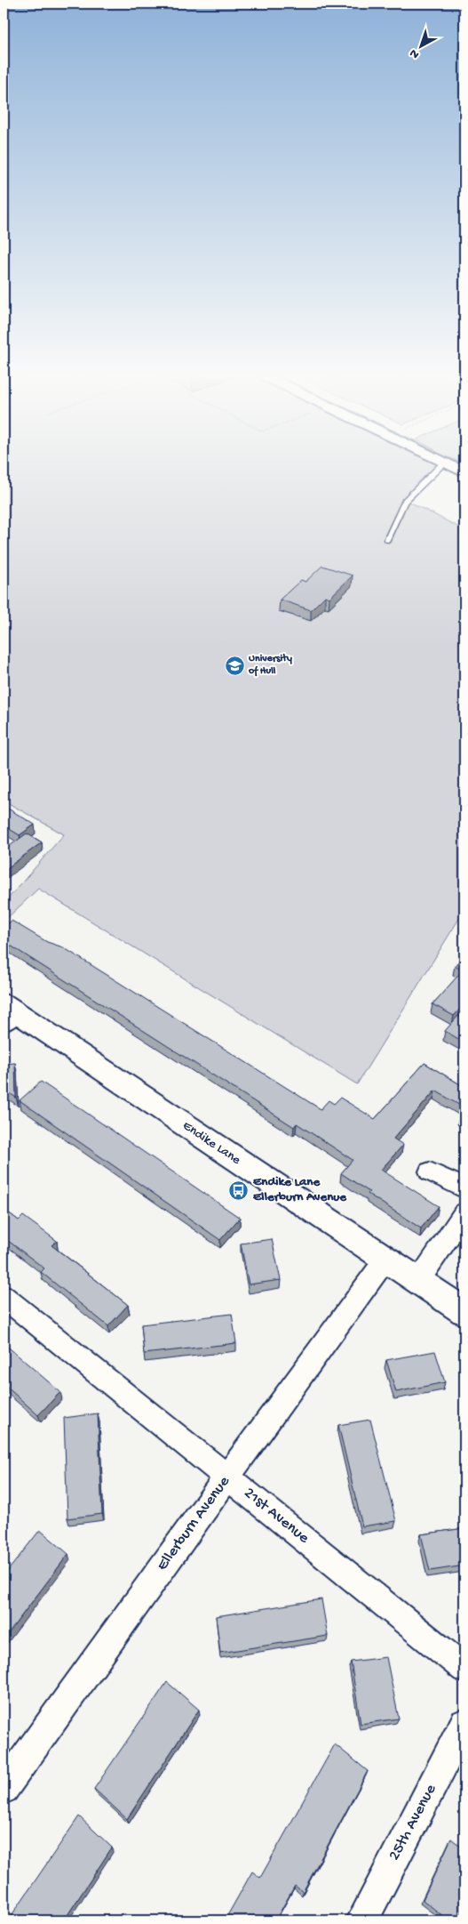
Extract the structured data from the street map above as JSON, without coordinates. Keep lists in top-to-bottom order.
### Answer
{
  "streets": {
    "street": [
      "Endike Lane",
      "21st Avenue",
      "Ellerburn Avenue",
      "25th Avenue"
    ]
  },
  "crossings": [
    ["Endike Lane", "Ellerburn Avenue"],
    ["21st Avenue", "Ellerburn Avenue"]
  ],
  "places": {
    "school or university": ["University of Hull"],
    "bus stop": ["Endike Lane Ellerburn Avenue"]
  },
  "north": "bottom left"
}
